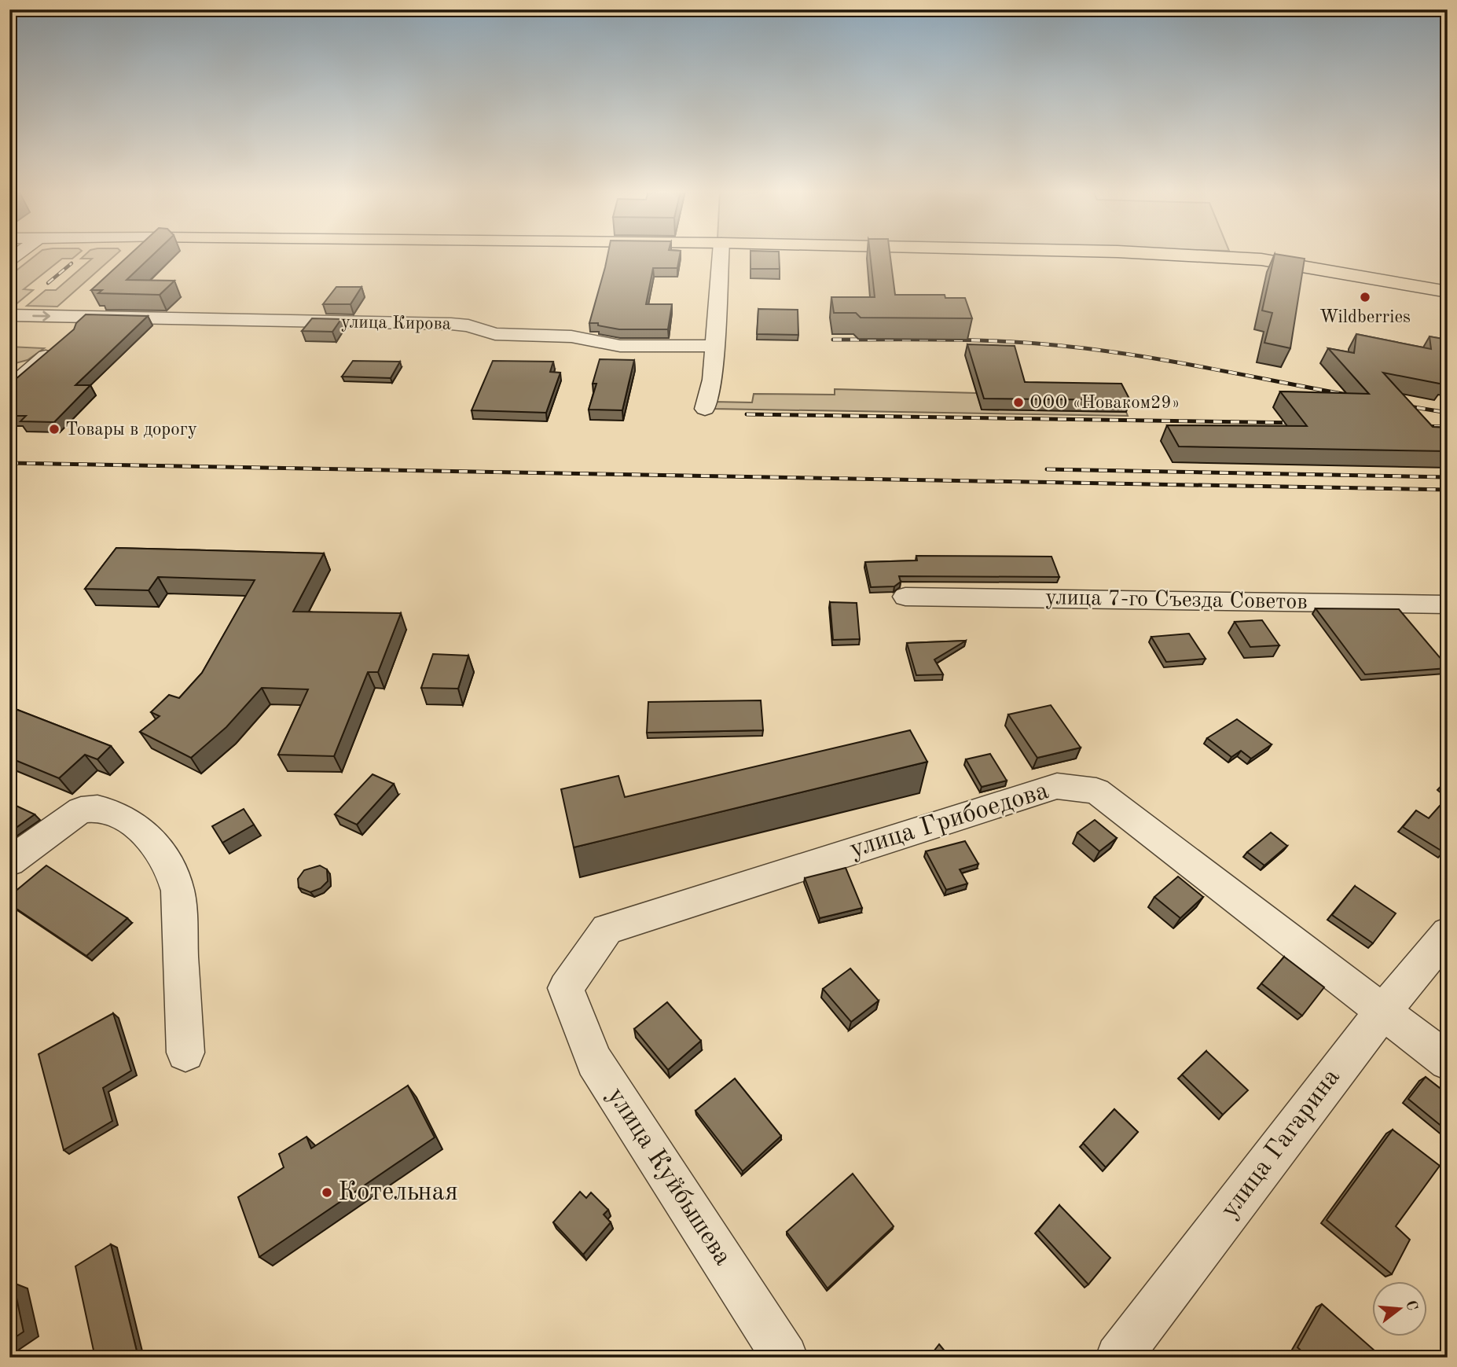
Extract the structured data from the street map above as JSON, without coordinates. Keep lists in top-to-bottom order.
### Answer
{
  "streets": {
    "street": [
      "улица Кирова",
      "улица 7-го Съезда Советов",
      "улица Грибоедова",
      "улица Гагарина",
      "улица Куйбышева"
    ]
  },
  "crossings": [
    ["улица Грибоедова", "улица Гагарина"],
    ["улица Грибоедова", "улица Куйбышева"]
  ],
  "places": [
    "Wildberries",
    "ООО «Новаком29»",
    "Товары в дорогу",
    "Котельная"
  ],
  "north": "right"
}
